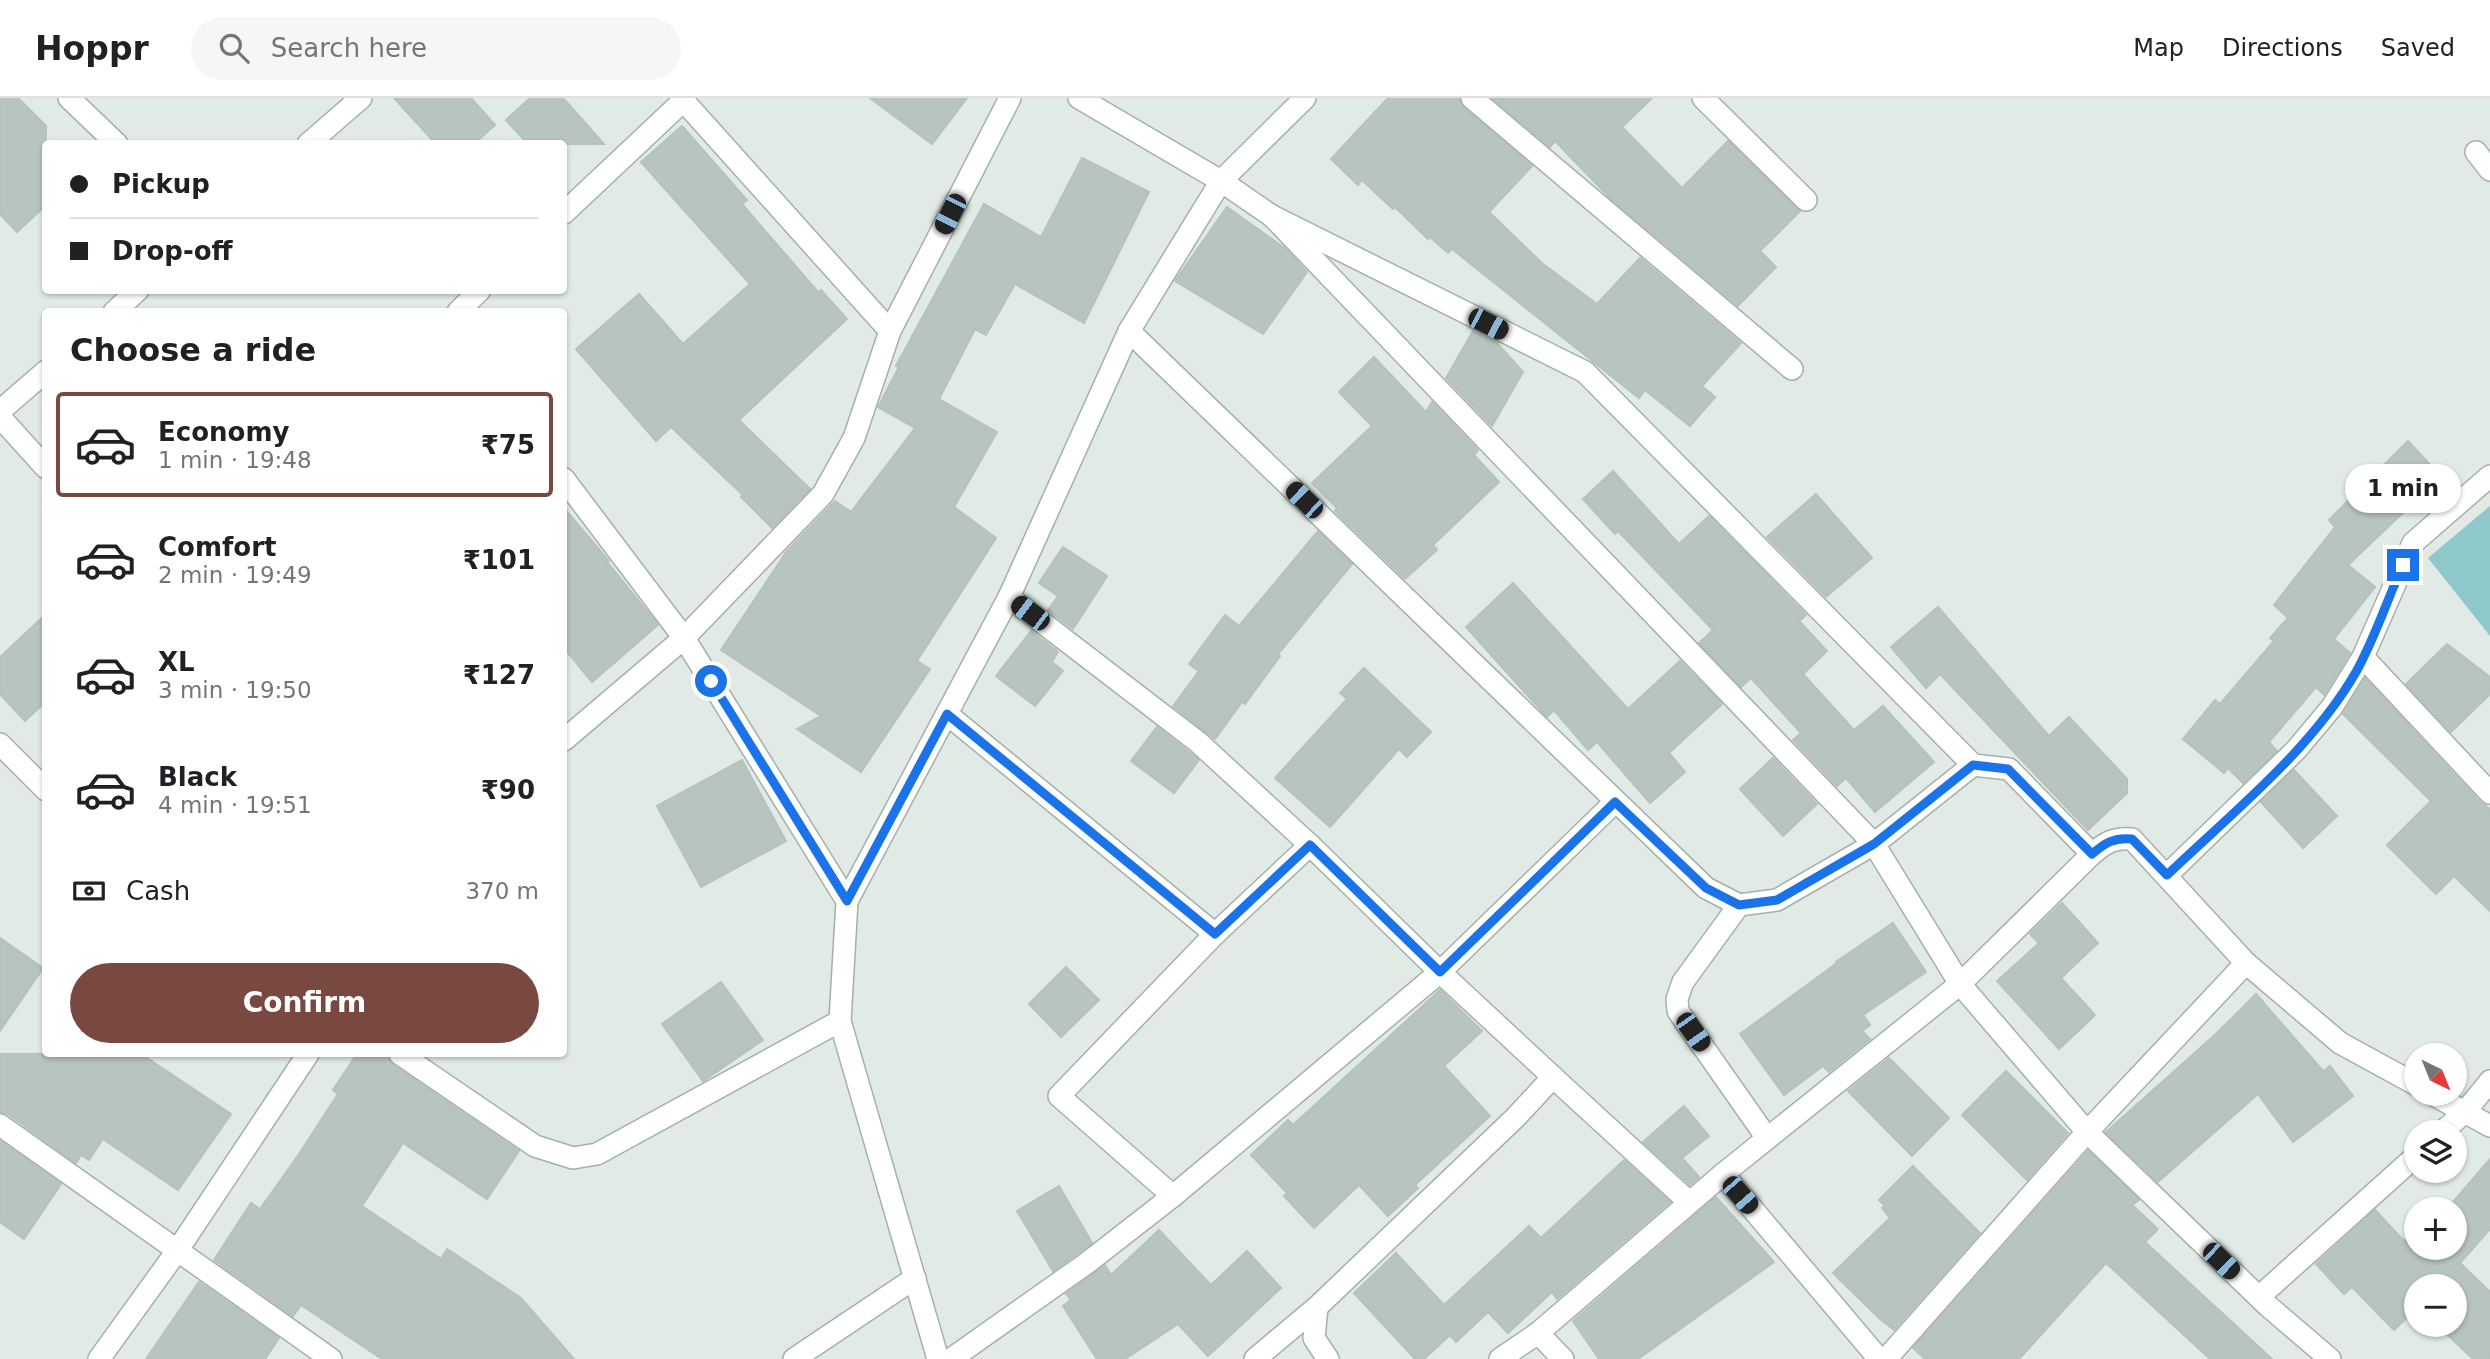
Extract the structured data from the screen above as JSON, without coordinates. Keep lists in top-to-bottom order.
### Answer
{
  "north": "bottom right",
  "page": {
    "header": "Hoppr",
    "search": "Search here",
    "nav": ["Map", "Directions", "Saved"],
    "banner": ["Pickup", "Drop-off"],
    "heading": "Choose a ride",
    "list": [
      {
        "name": "Economy",
        "note": "1 min · 19:48",
        "value": "₹75"
      },
      {
        "name": "Comfort",
        "note": "2 min · 19:49",
        "value": "₹101"
      },
      {
        "name": "XL",
        "note": "3 min · 19:50",
        "value": "₹127"
      },
      {
        "name": "Black",
        "note": "4 min · 19:51",
        "value": "₹90"
      }
    ],
    "bubble": "1 min",
    "pay": ["Cash", "370 m"],
    "buttons": "Confirm",
    "map_buttons": ["+", "−"]
  }
}
